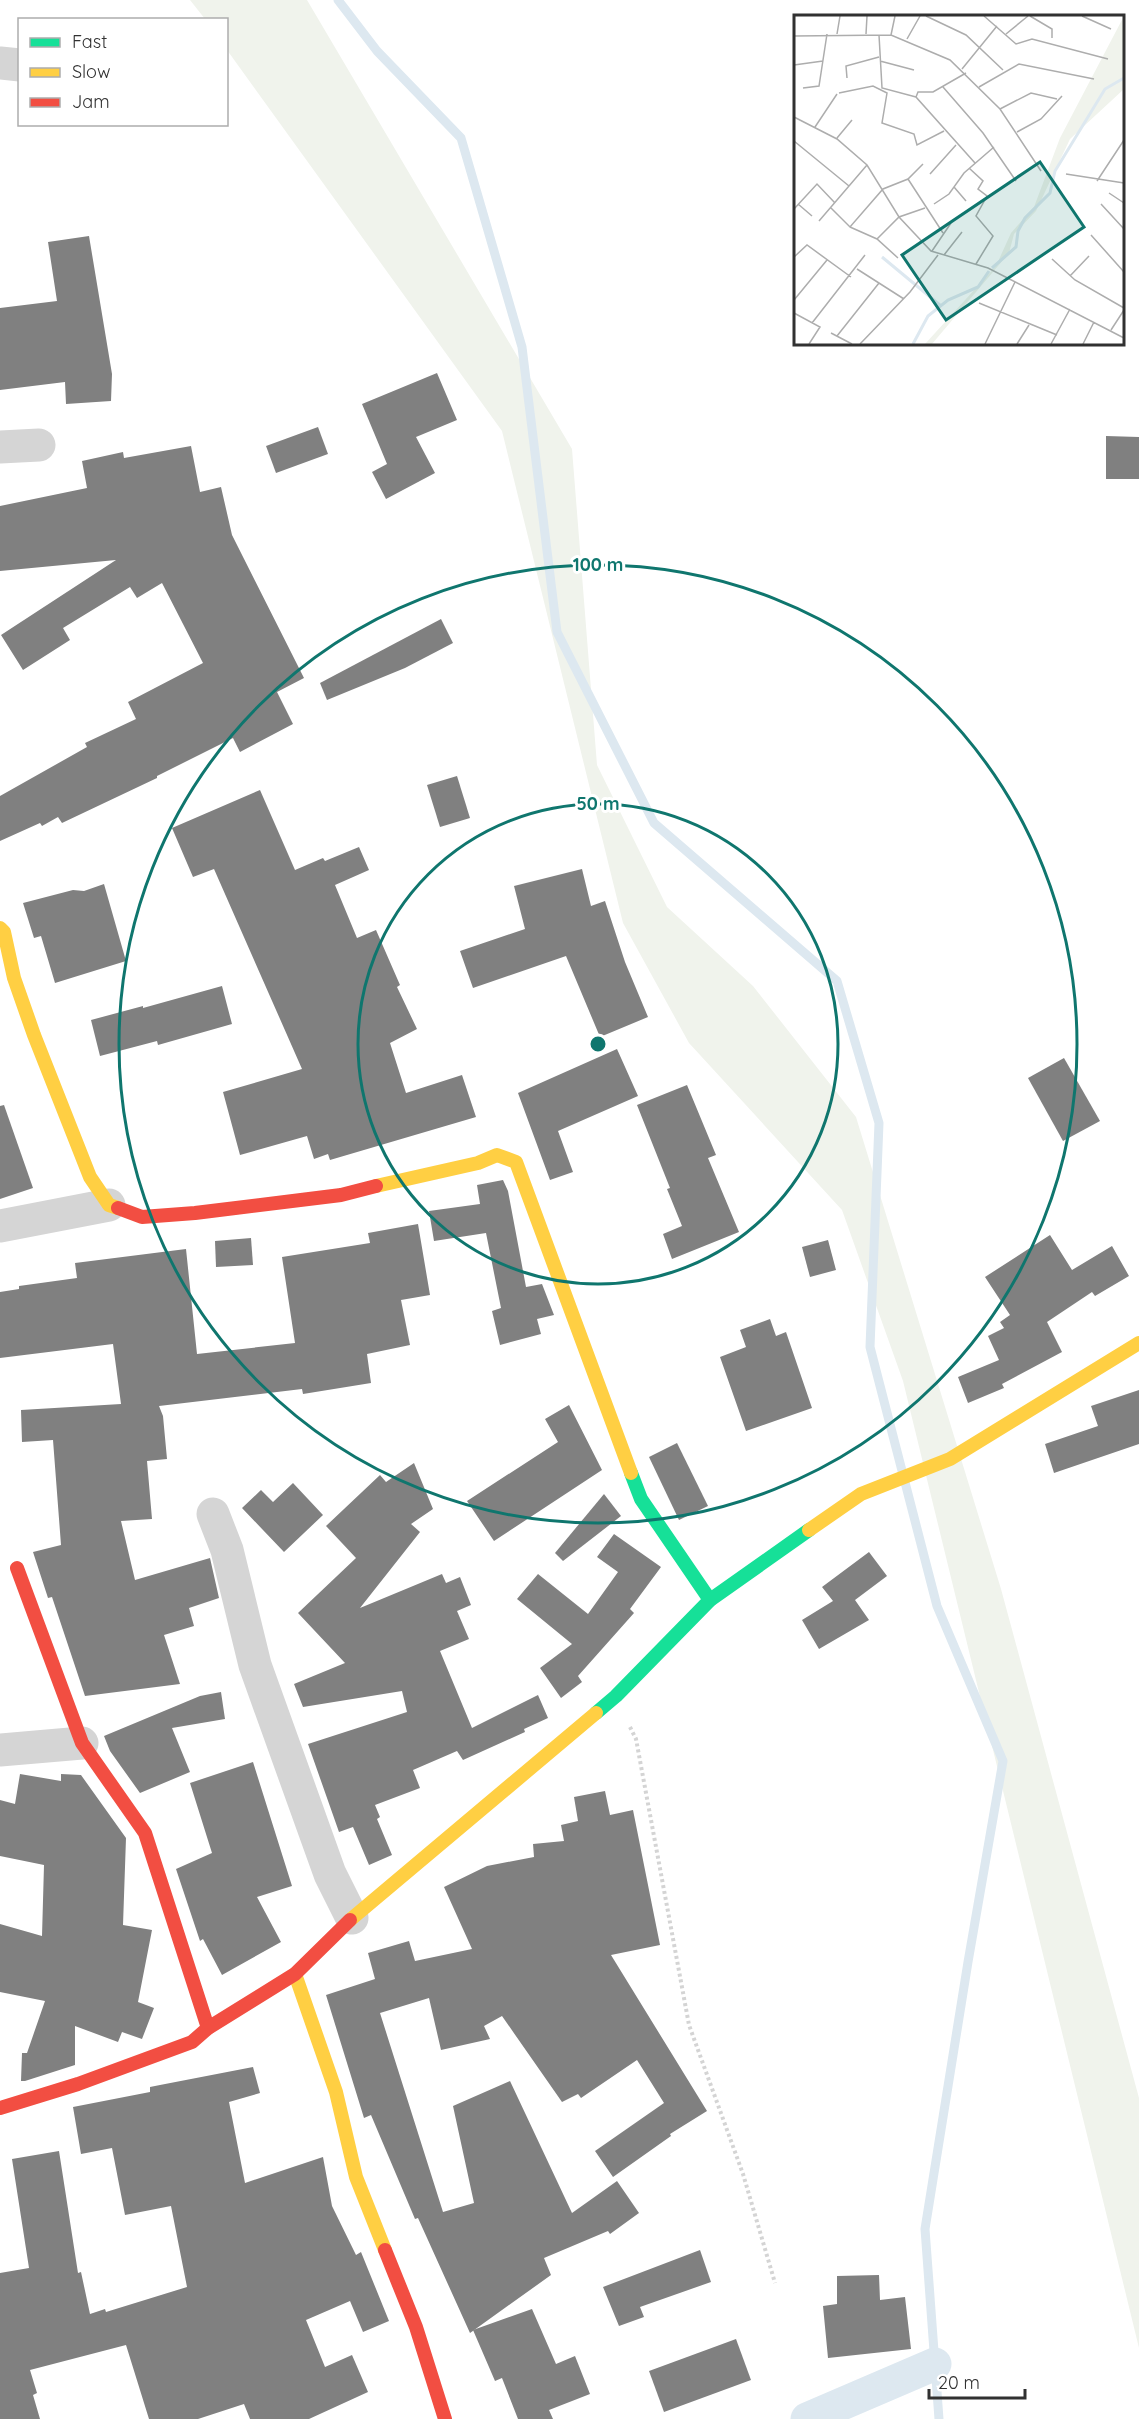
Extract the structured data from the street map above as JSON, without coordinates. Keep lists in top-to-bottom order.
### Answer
{
  "legend": ["Fast", "Slow", "Jam"],
  "scale_bar": "20 m",
  "rings": ["100 m", "50 m"]
}
